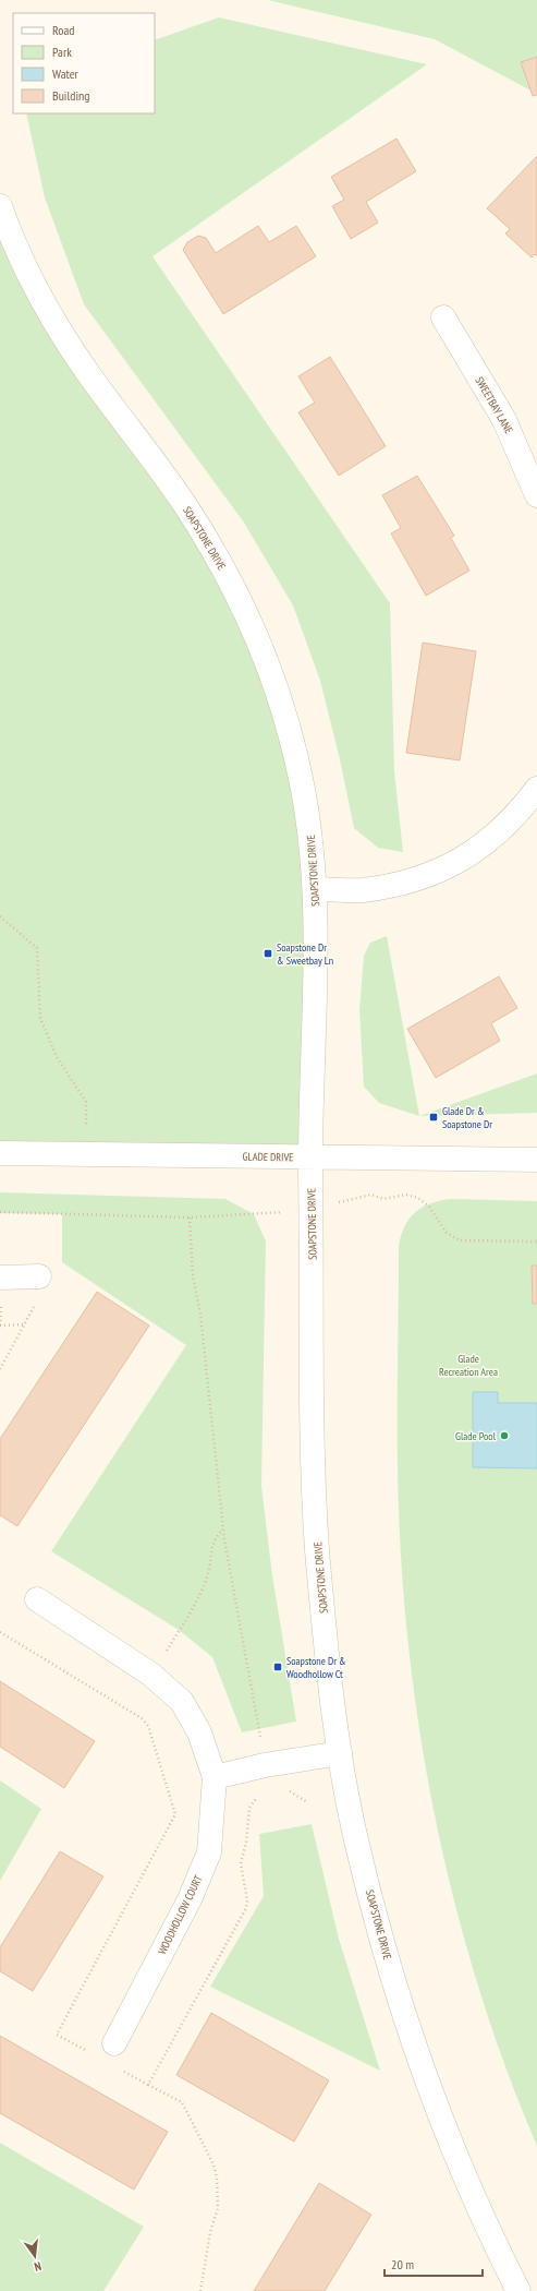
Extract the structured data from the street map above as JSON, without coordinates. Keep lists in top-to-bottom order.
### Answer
{
  "streets": {
    "street": [
      "SWEETBAY LANE",
      "SOAPSTONE DRIVE",
      "GLADE DRIVE",
      "WOODHOLLOW COURT"
    ]
  },
  "crossings": [
    ["SOAPSTONE DRIVE", "GLADE DRIVE"]
  ],
  "parks": ["Glade Recreation Area"],
  "places": {
    "transit": ["Soapstone Dr & Sweetbay Ln", "Glade Dr & Soapstone Dr", "Soapstone Dr & Woodhollow Ct"],
    "other": ["Glade Pool"]
  },
  "legend": [
    "Road",
    "Park",
    "Water",
    "Building"
  ],
  "scale_bar": "20 m",
  "north": "bottom"
}
